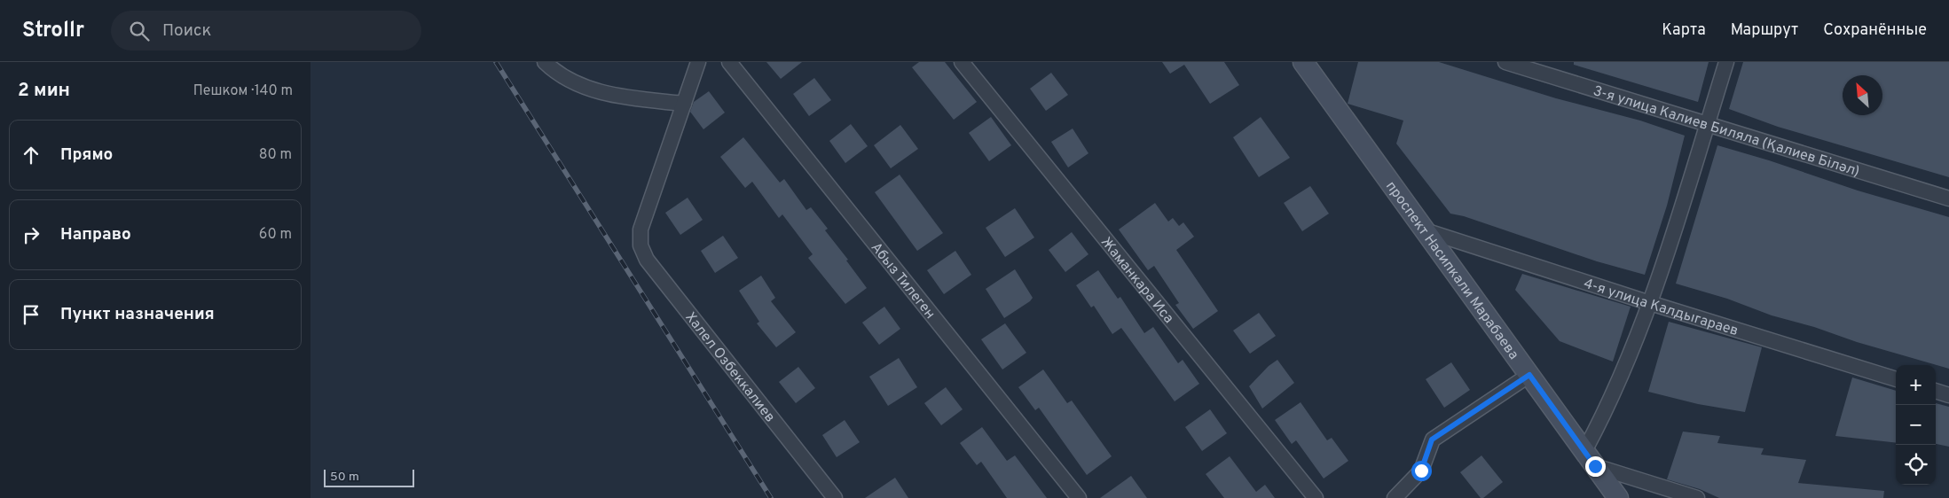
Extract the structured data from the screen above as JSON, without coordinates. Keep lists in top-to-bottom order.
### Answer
{
  "streets": {
    "main road": ["проспект Насипкали Марабаева"],
    "street": [
      "3-я улица Калиев Биляла (Қалиев Біләл)",
      "Абыз Тилеген",
      "Жаманкара Иса",
      "4-я улица Калдыгараев",
      "Халел Озбеккалиев"
    ]
  },
  "crossings": [
    ["проспект Насипкали Марабаева", "4-я улица Калдыгараев"]
  ],
  "scale_bar": "50 m",
  "north": "top left",
  "page": {
    "header": "Strollr",
    "search": "Поиск",
    "nav": ["Карта", "Маршрут", "Сохранённые"],
    "heading": ["2 мин", "Пешком · 140 m"],
    "list": [
      ["Прямо", "80 m"],
      ["Направо", "60 m"],
      "Пункт назначения"
    ],
    "map_buttons": ["+", "−"],
    "scale": "50 m"
  }
}
